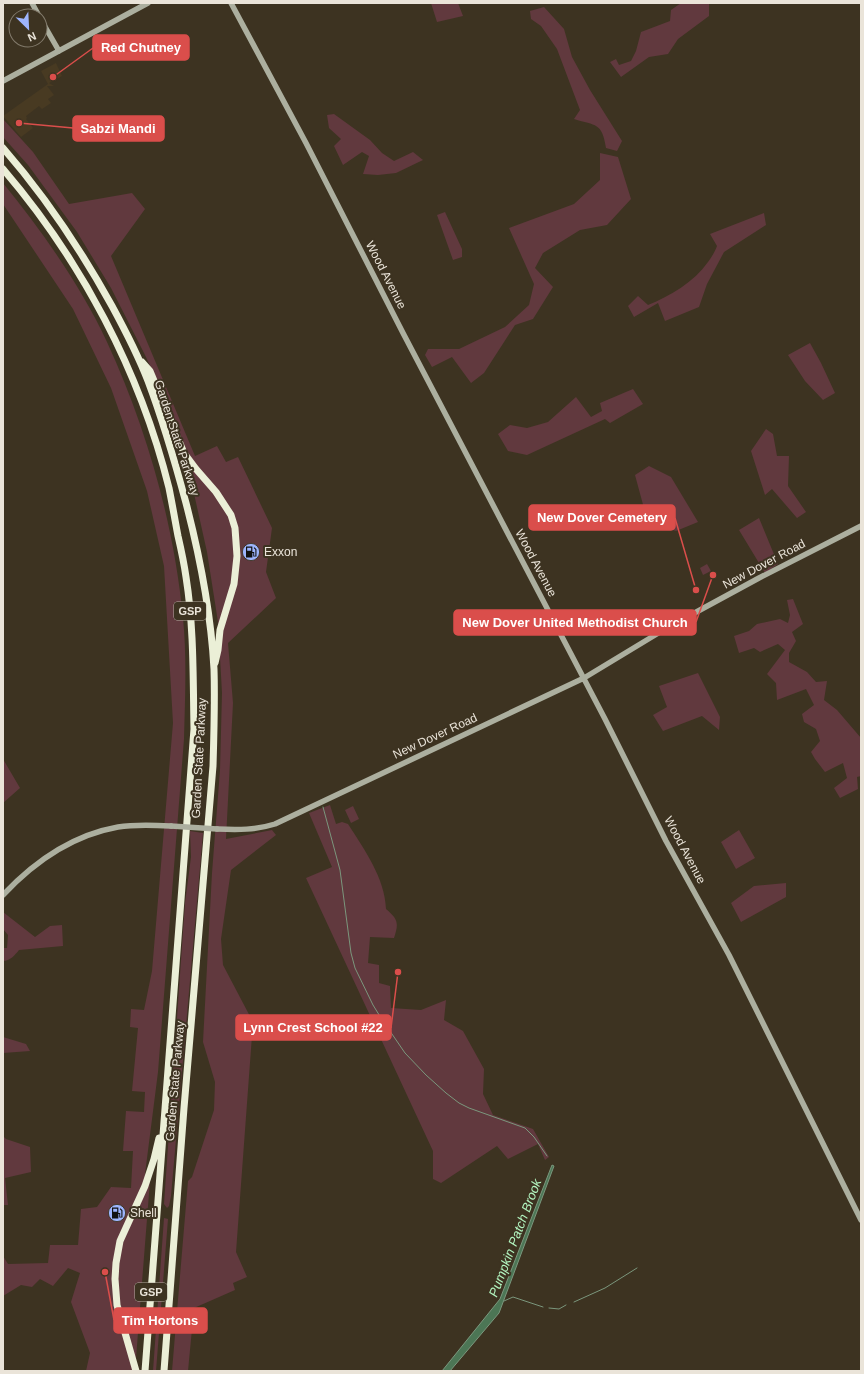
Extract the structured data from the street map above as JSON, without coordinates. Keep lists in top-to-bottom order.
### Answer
{
  "streets": {
    "highway": ["Garden State Parkway", "GSP"],
    "street": ["Wood Avenue", "New Dover Road"]
  },
  "crossings": [
    ["Wood Avenue", "New Dover Road"]
  ],
  "water": ["Pumpkin Patch Brook"],
  "places": {
    "other": [
      "Red Chutney",
      "Sabzi Mandi",
      "New Dover United Methodist Church",
      "New Dover Cemetery",
      "Lynn Crest School #22",
      "Tim Hortons"
    ],
    "fuel station": ["Exxon", "Shell"]
  },
  "north": "bottom right"
}
